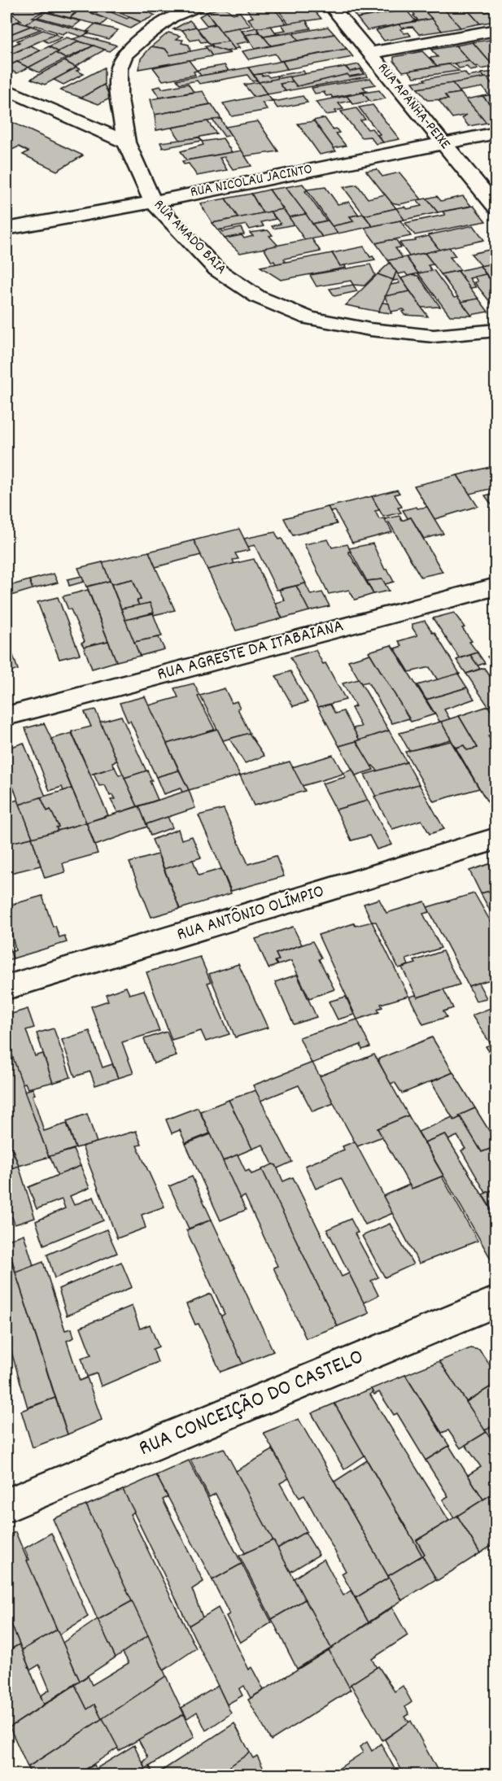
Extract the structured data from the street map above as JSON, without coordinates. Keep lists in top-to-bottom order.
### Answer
{
  "streets": {
    "street": [
      "RUA APANHA-PEIXE",
      "RUA NICOLAU JACINTO",
      "RUA AMADO BAIA",
      "RUA AGRESTE DA ITABAIANA",
      "RUA ANTÔNIO OLÍMPIO",
      "RUA CONCEIÇÃO DO CASTELO"
    ]
  },
  "crossings": [
    ["RUA APANHA-PEIXE", "RUA NICOLAU JACINTO"],
    ["RUA NICOLAU JACINTO", "RUA AMADO BAIA"]
  ]
}
